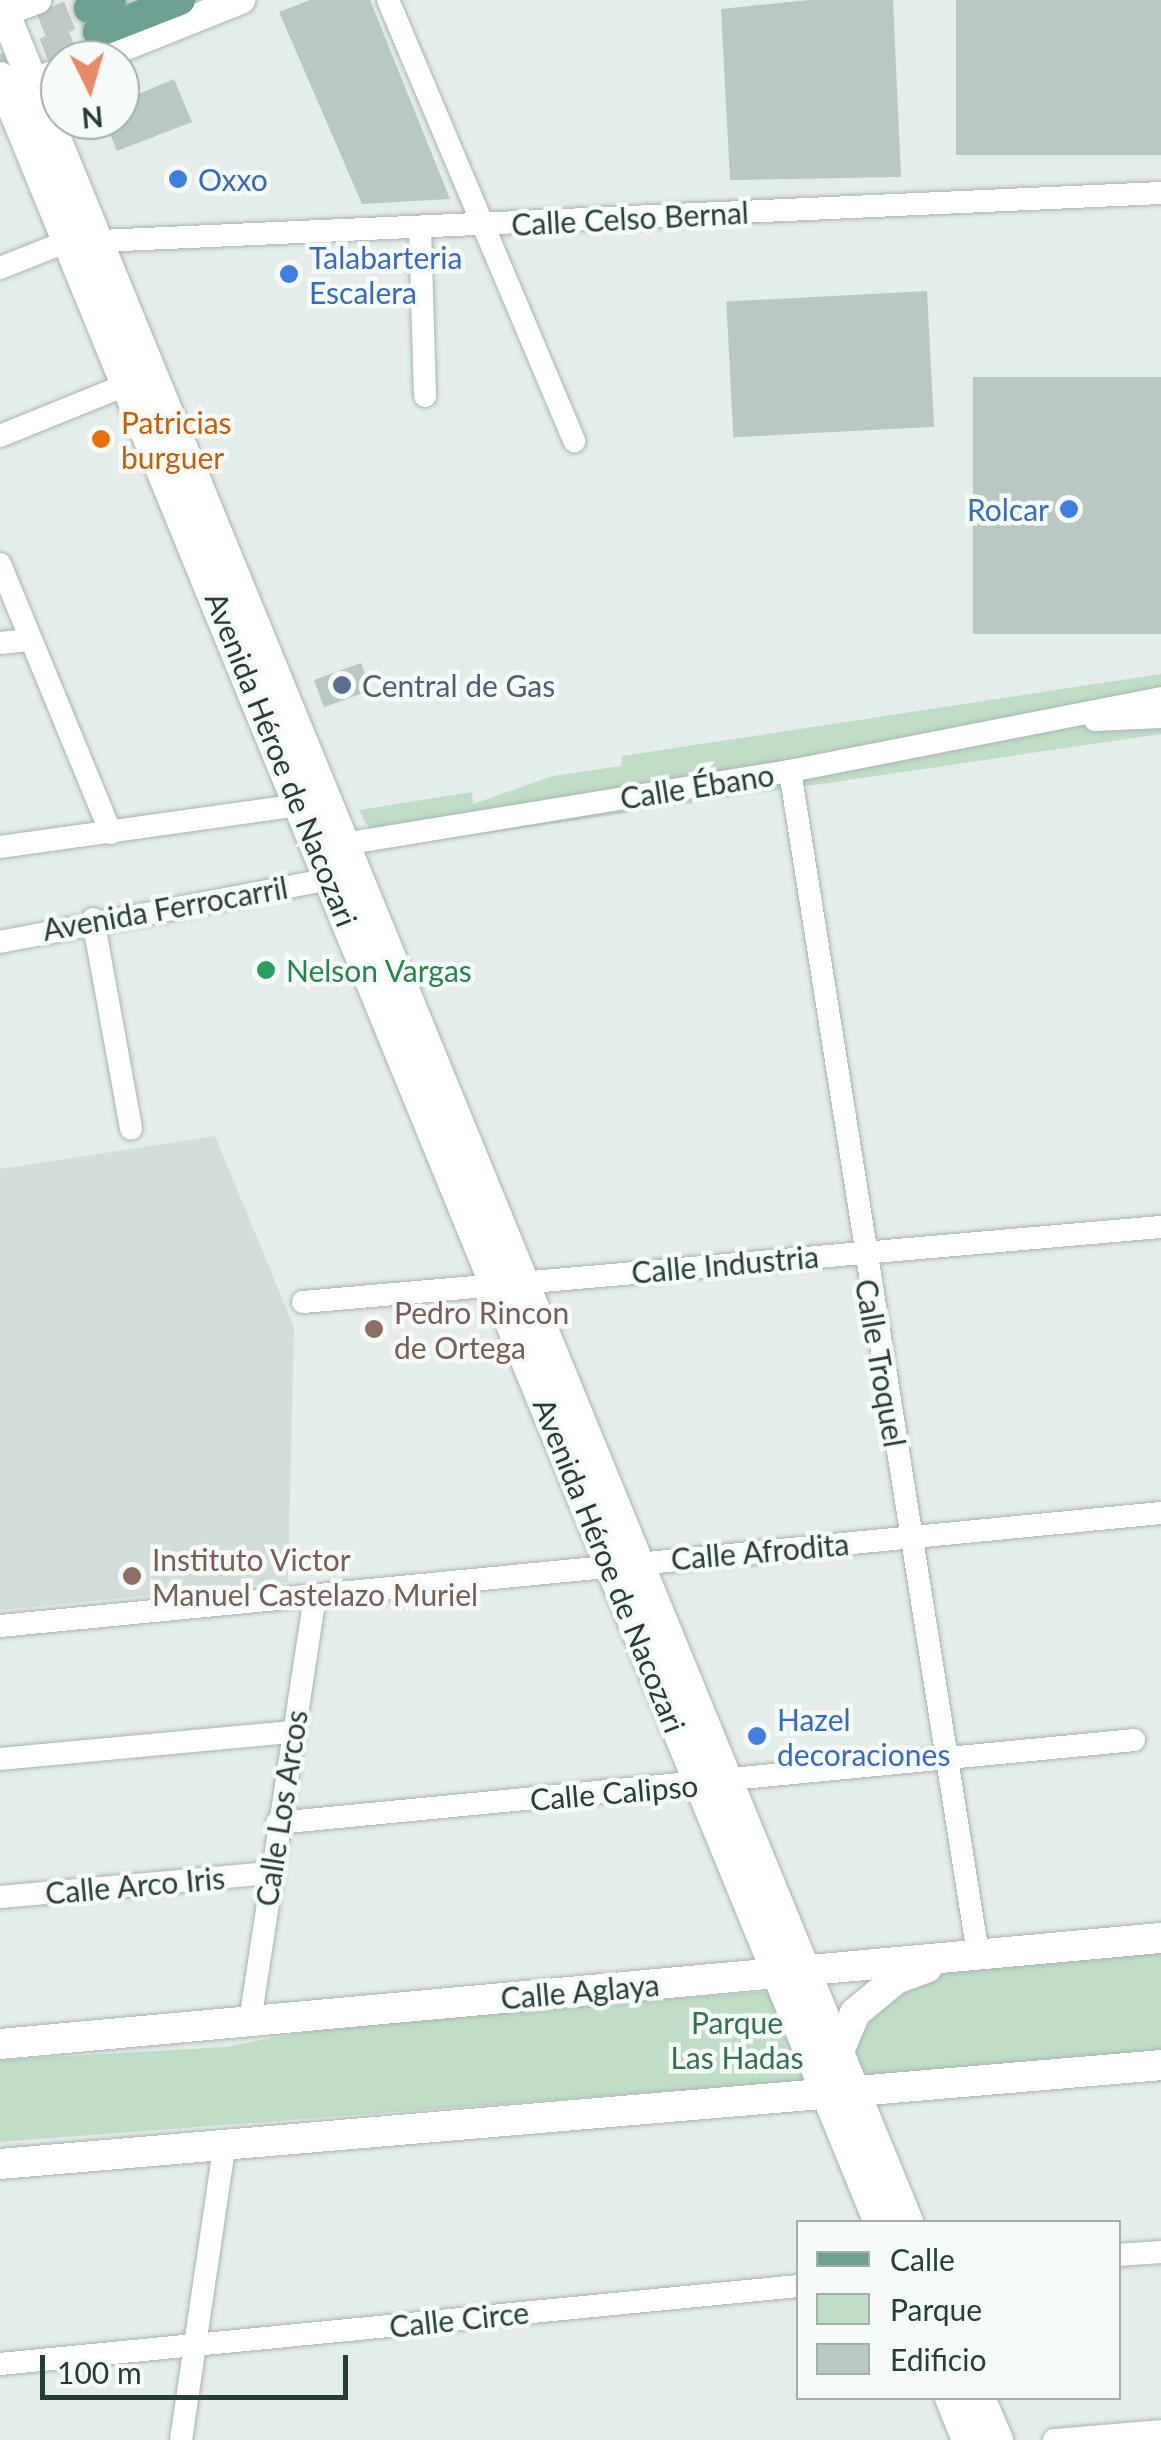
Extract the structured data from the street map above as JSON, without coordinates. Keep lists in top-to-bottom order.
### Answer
{
  "streets": {
    "main road": ["Avenida Héroe de Nacozari", "Calle Aglaya"],
    "street": [
      "Calle Celso Bernal",
      "Calle Ébano",
      "Avenida Ferrocarril",
      "Calle Industria",
      "Calle Troquel",
      "Calle Afrodita",
      "Calle Calipso",
      "Calle Los Arcos",
      "Calle Arco Iris",
      "Calle Circe"
    ]
  },
  "crossings": [
    ["Calle Celso Bernal", "Avenida Héroe de Nacozari"],
    ["Avenida Héroe de Nacozari", "Calle Ébano"],
    ["Avenida Héroe de Nacozari", "Avenida Ferrocarril"],
    ["Avenida Héroe de Nacozari", "Calle Industria"],
    ["Avenida Héroe de Nacozari", "Calle Afrodita"],
    ["Avenida Héroe de Nacozari", "Calle Calipso"],
    ["Avenida Héroe de Nacozari", "Calle Aglaya"],
    ["Calle Ébano", "Calle Troquel"],
    ["Calle Industria", "Calle Troquel"],
    ["Calle Troquel", "Calle Afrodita"],
    ["Calle Troquel", "Calle Calipso"],
    ["Calle Troquel", "Calle Aglaya"],
    ["Calle Afrodita", "Calle Los Arcos"],
    ["Calle Calipso", "Calle Los Arcos"],
    ["Calle Los Arcos", "Calle Arco Iris"],
    ["Calle Los Arcos", "Calle Aglaya"]
  ],
  "parks": ["Parque Las Hadas"],
  "places": [
    "Oxxo",
    "Talabarteria Escalera",
    "Patricias burguer",
    "Rolcar",
    "Central de Gas",
    "Nelson Vargas",
    "Pedro Rincon de Ortega",
    "Instituto Victor Manuel Castelazo Muriel",
    "Hazel decoraciones"
  ],
  "legend": ["Calle", "Parque", "Edificio"],
  "scale_bar": "100 m",
  "north": "bottom"
}
